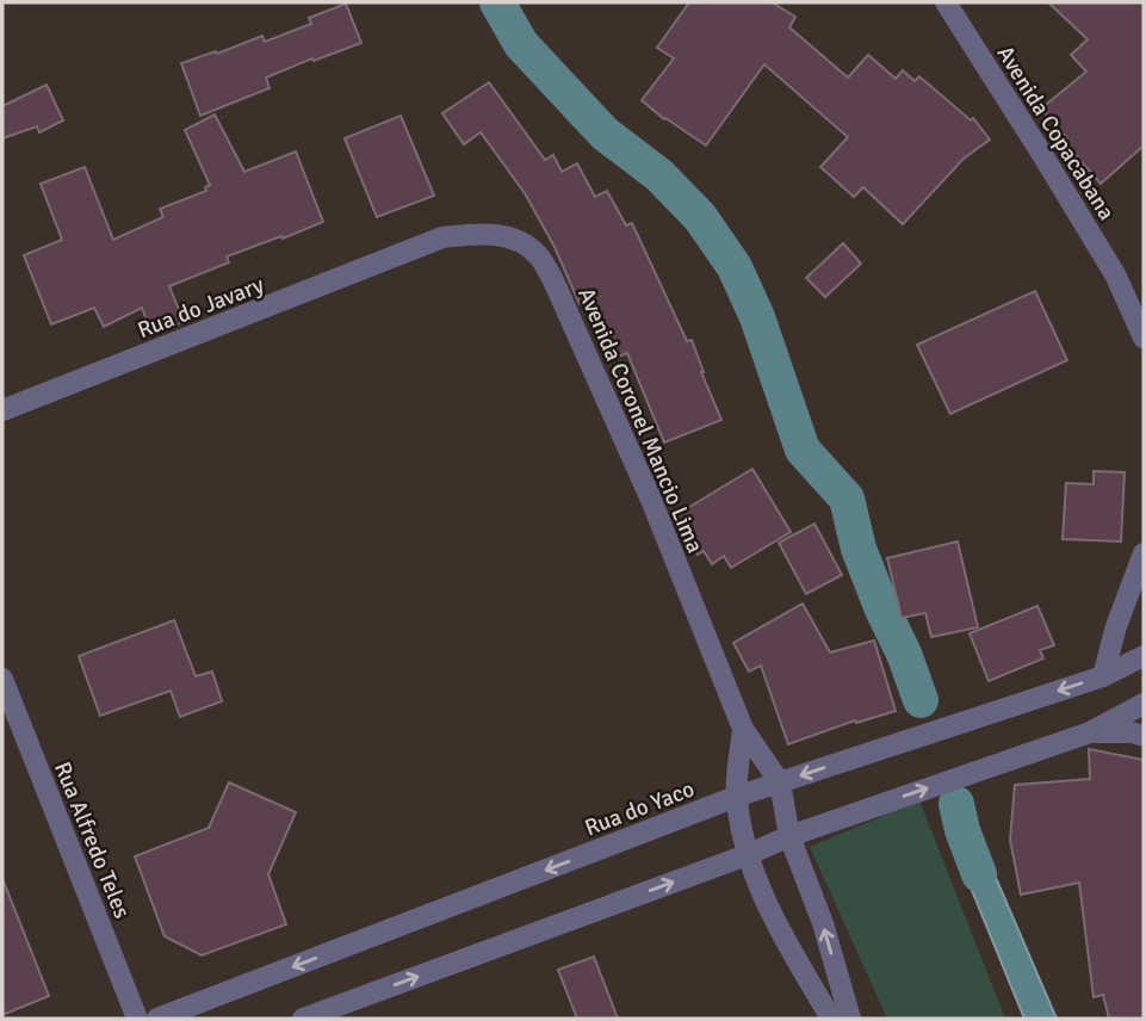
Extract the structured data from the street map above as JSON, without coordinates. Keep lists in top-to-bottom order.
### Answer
{
  "streets": {
    "street": [
      "Avenida Copacabana",
      "Rua do Javary",
      "Avenida Coronel Mancio Lima",
      "Rua do Yaco",
      "Rua Alfredo Teles"
    ]
  },
  "crossings": [
    ["Rua do Javary", "Avenida Coronel Mancio Lima"],
    ["Avenida Coronel Mancio Lima", "Rua do Yaco"]
  ]
}
